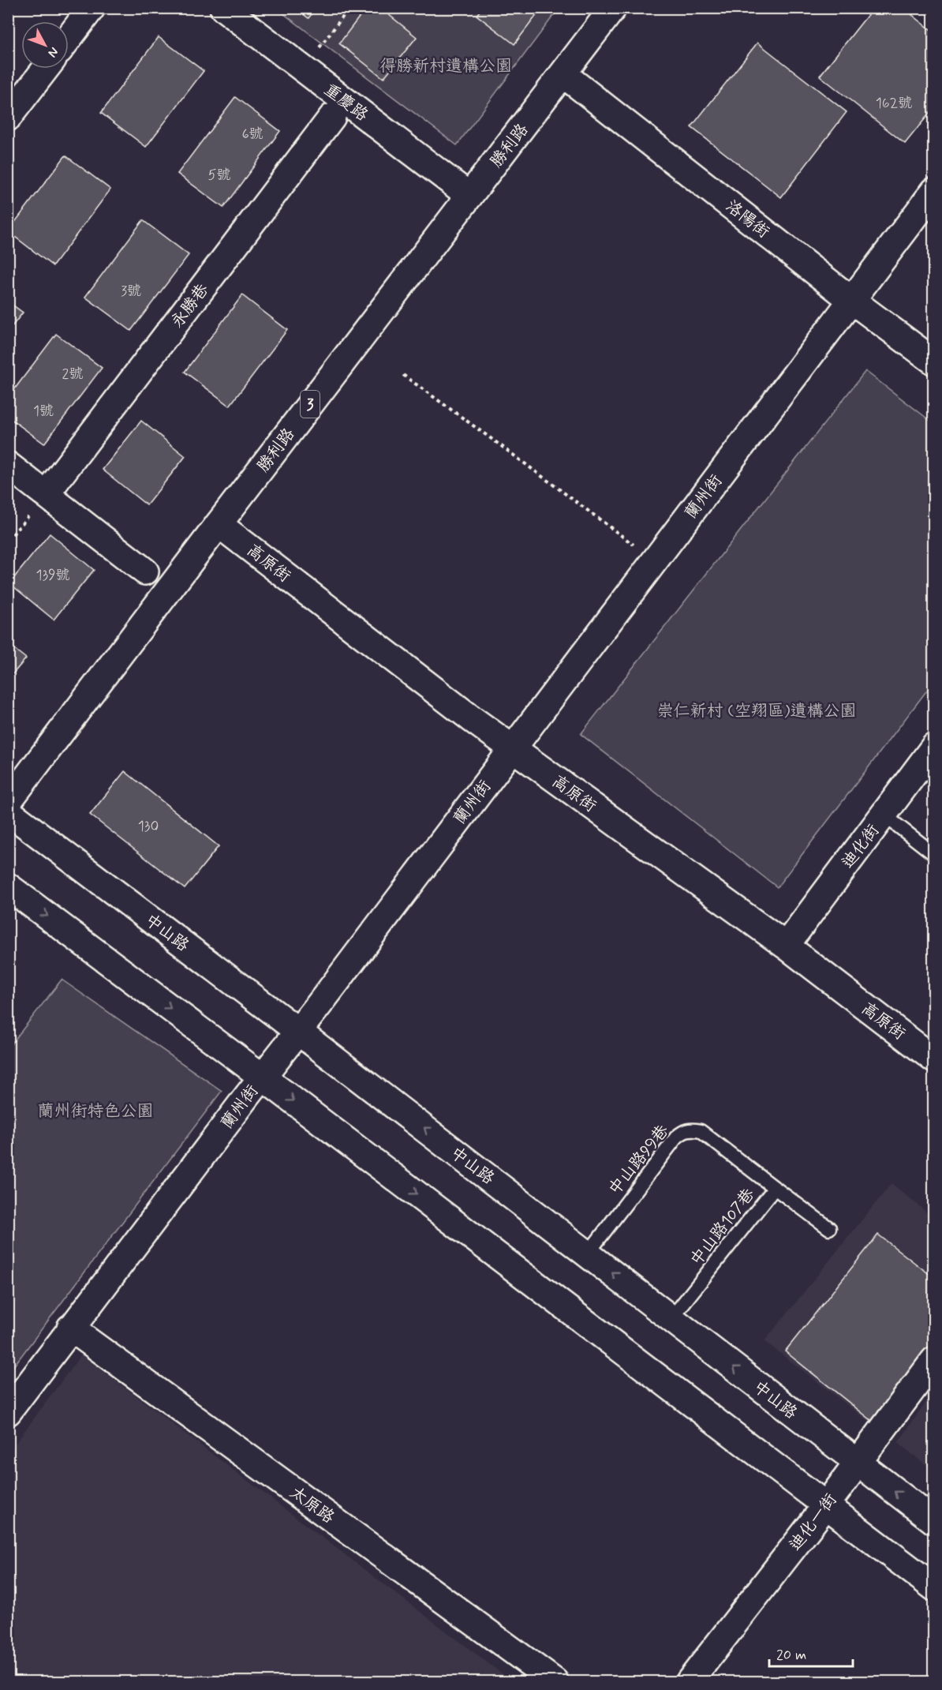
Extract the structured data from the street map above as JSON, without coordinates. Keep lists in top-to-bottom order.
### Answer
{
  "streets": {
    "street": [
      "重慶路",
      "勝利路",
      "洛陽街",
      "永勝巷",
      "3",
      "蘭州街",
      "高原街",
      "迪化街",
      "中山路",
      "太原路",
      "迪化一街"
    ],
    "lane": ["中山路99巷", "中山路107巷"]
  },
  "crossings": [
    ["重慶路", "勝利路"],
    ["勝利路", "洛陽街"],
    ["勝利路", "高原街"],
    ["洛陽街", "蘭州街"],
    ["蘭州街", "高原街"],
    ["蘭州街", "中山路"],
    ["蘭州街", "太原路"],
    ["高原街", "迪化街"],
    ["中山路", "中山路99巷"],
    ["中山路", "中山路107巷"],
    ["中山路", "迪化一街"],
    ["中山路99巷", "中山路107巷"]
  ],
  "parks": ["得勝新村遺構公園", "崇仁新村 (空翔區)遺構公園", "蘭州街特色公園"],
  "house_numbers": [
    "162號",
    "6號",
    "5號",
    "3號",
    "2號",
    "1號",
    "139號",
    "130"
  ],
  "scale_bar": "20 m",
  "north": "bottom right"
}
